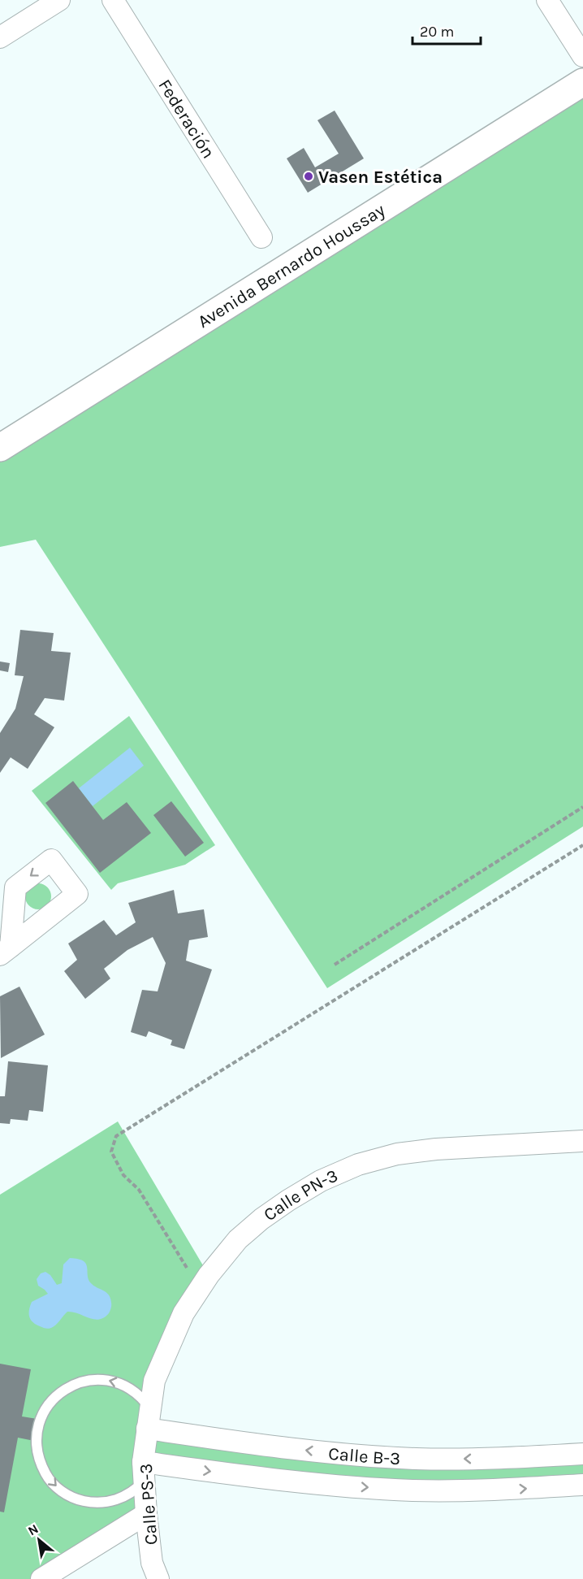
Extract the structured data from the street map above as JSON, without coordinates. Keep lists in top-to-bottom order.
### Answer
{
  "streets": {
    "main road": ["Avenida Bernardo Houssay"],
    "street": [
      "Federación",
      "Calle PN-3",
      "Calle B-3",
      "Calle PS-3"
    ]
  },
  "crossings": [
    ["Calle PN-3", "Calle B-3"],
    ["Calle PN-3", "Calle PS-3"],
    ["Calle B-3", "Calle PS-3"]
  ],
  "places": ["Vasen Estética"],
  "scale_bar": "20 m",
  "north": "top left"
}
